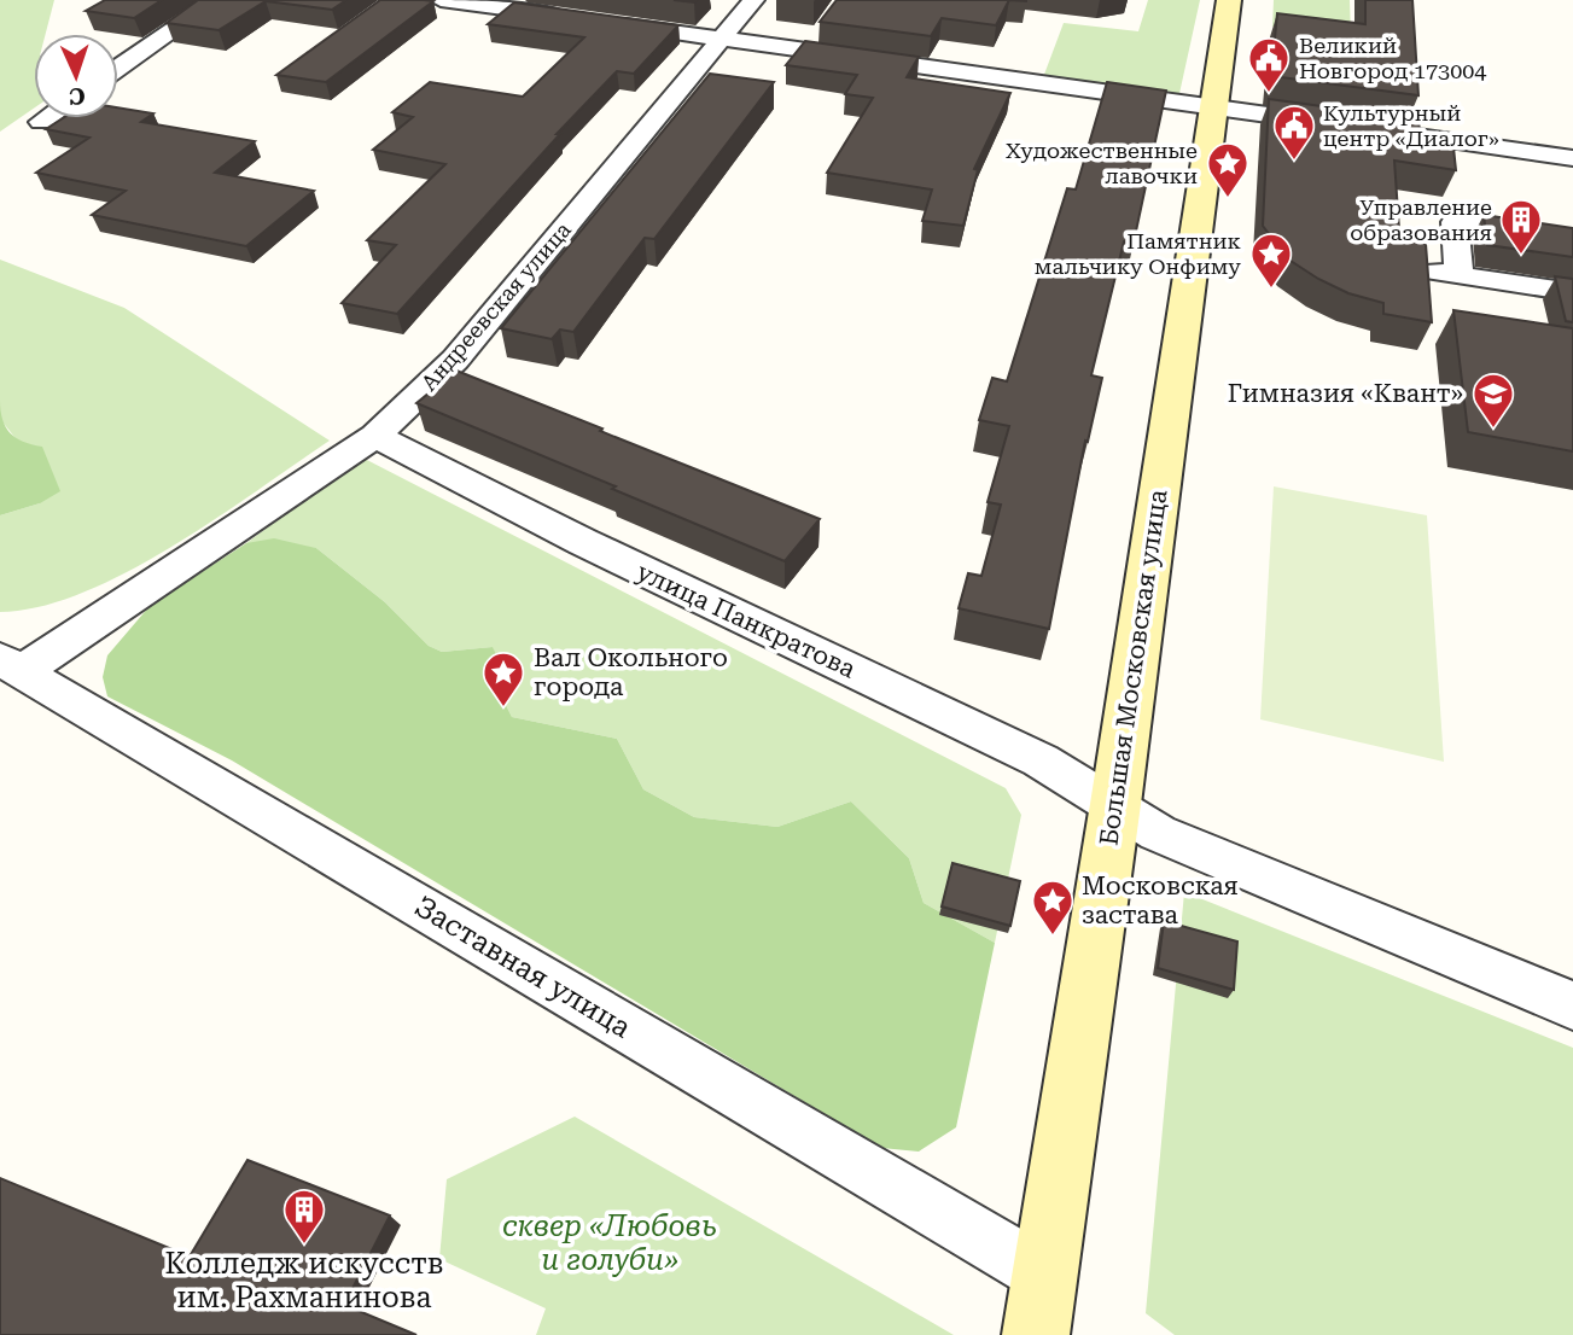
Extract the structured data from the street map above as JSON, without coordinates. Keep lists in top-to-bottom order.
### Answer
{
  "streets": {
    "main road": ["Большая Московская улица"],
    "street": ["Андреевская улица", "улица Панкратова", "Заставная улица"]
  },
  "crossings": [
    ["Андреевская улица", "улица Панкратова"],
    ["Андреевская улица", "Заставная улица"],
    ["улица Панкратова", "Большая Московская улица"],
    ["Большая Московская улица", "Заставная улица"]
  ],
  "parks": ["сквер «Любовь и голуби»"],
  "places": {
    "public building": ["Великий Новгород 173004", "Культурный центр «Диалог»"],
    "place": [
      "Художественные лавочки",
      "Памятник мальчику Онфиму",
      "Вал Окольного города",
      "Московская застава"
    ],
    "building": ["Управление образования", "Колледж искусств им. Рахманинова"],
    "school or university": ["Гимназия «Квант»"]
  },
  "north": "bottom"
}
